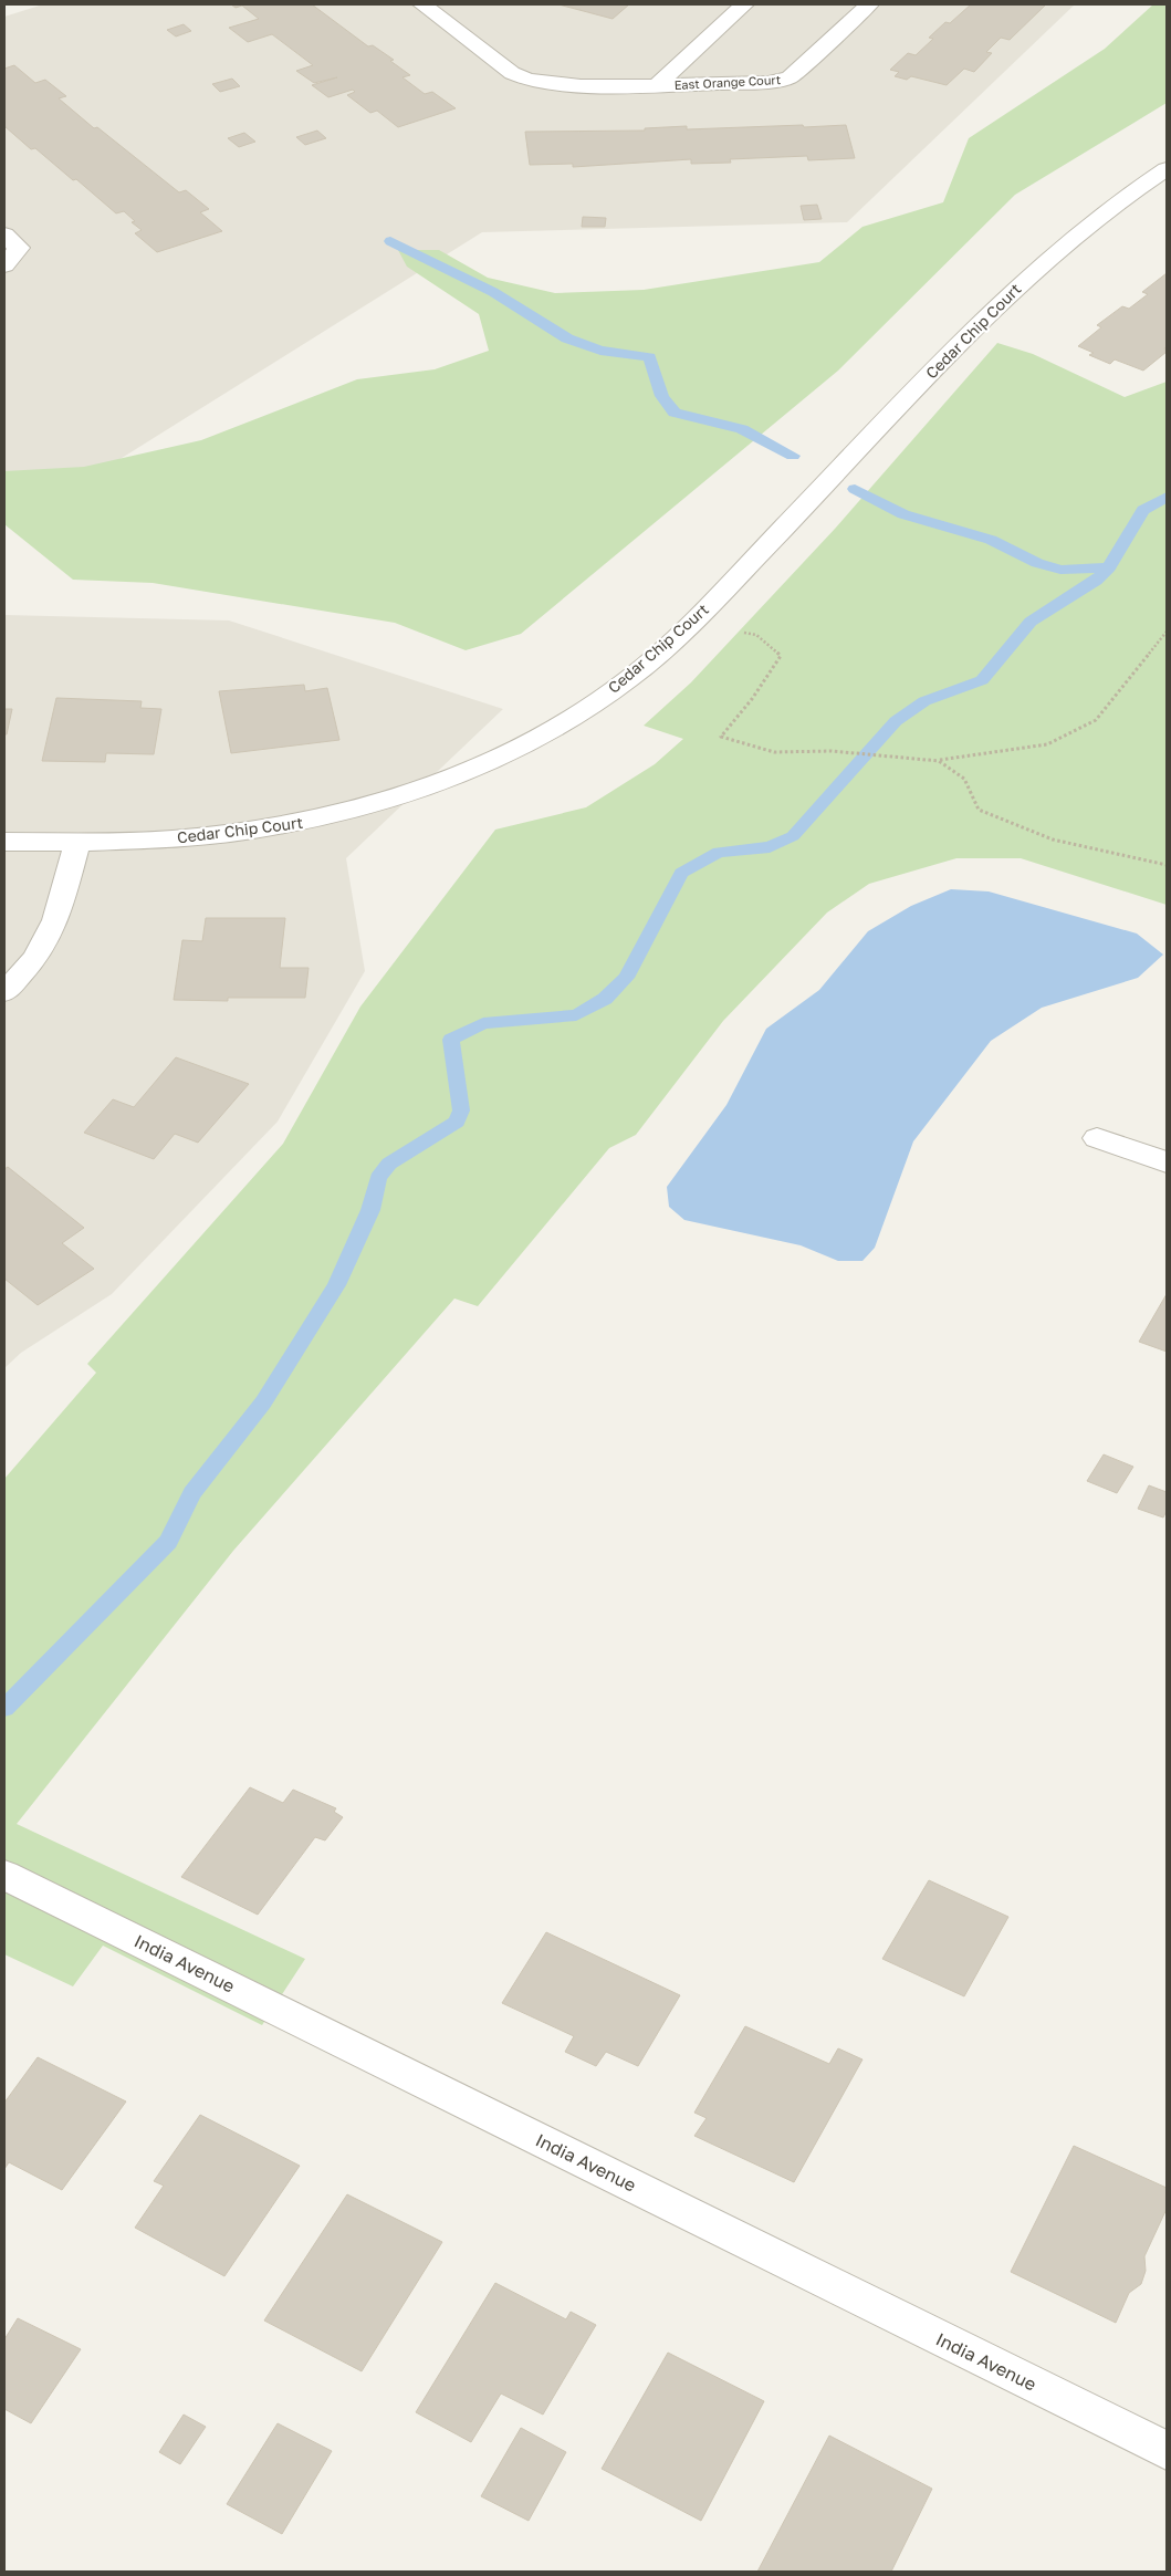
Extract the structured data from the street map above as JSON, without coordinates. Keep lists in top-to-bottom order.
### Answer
{
  "streets": {
    "street": ["East Orange Court", "Cedar Chip Court", "India Avenue"]
  }
}
